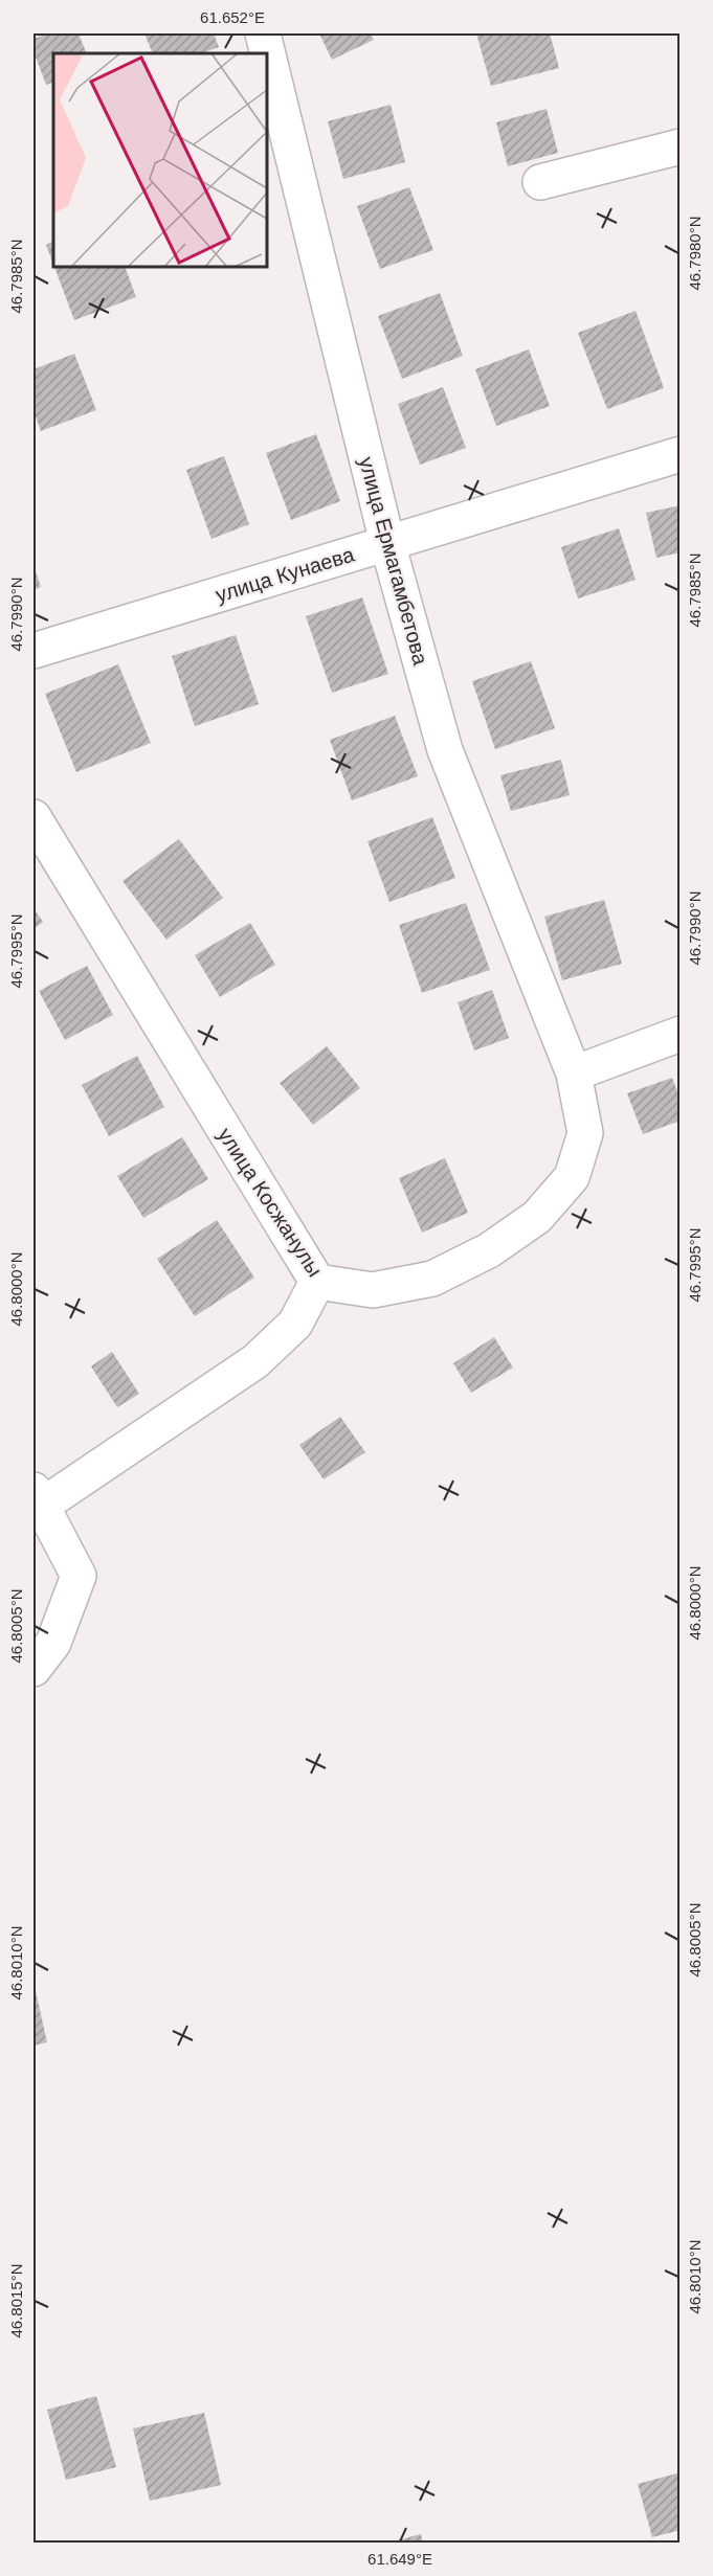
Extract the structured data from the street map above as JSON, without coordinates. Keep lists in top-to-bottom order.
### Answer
{
  "streets": {
    "street": ["улица Ермагамбетова", "улица Кунаева", "улица Косжанулы"]
  },
  "crossings": [
    ["улица Ермагамбетова", "улица Кунаева"],
    ["улица Ермагамбетова", "улица Косжанулы"]
  ],
  "coordinates": [
    "61.652°E",
    "46.7980°N",
    "46.7985°N",
    "46.7990°N",
    "46.7995°N",
    "46.8000°N",
    "46.8005°N",
    "46.8010°N",
    "46.8015°N",
    "61.649°E"
  ]
}
